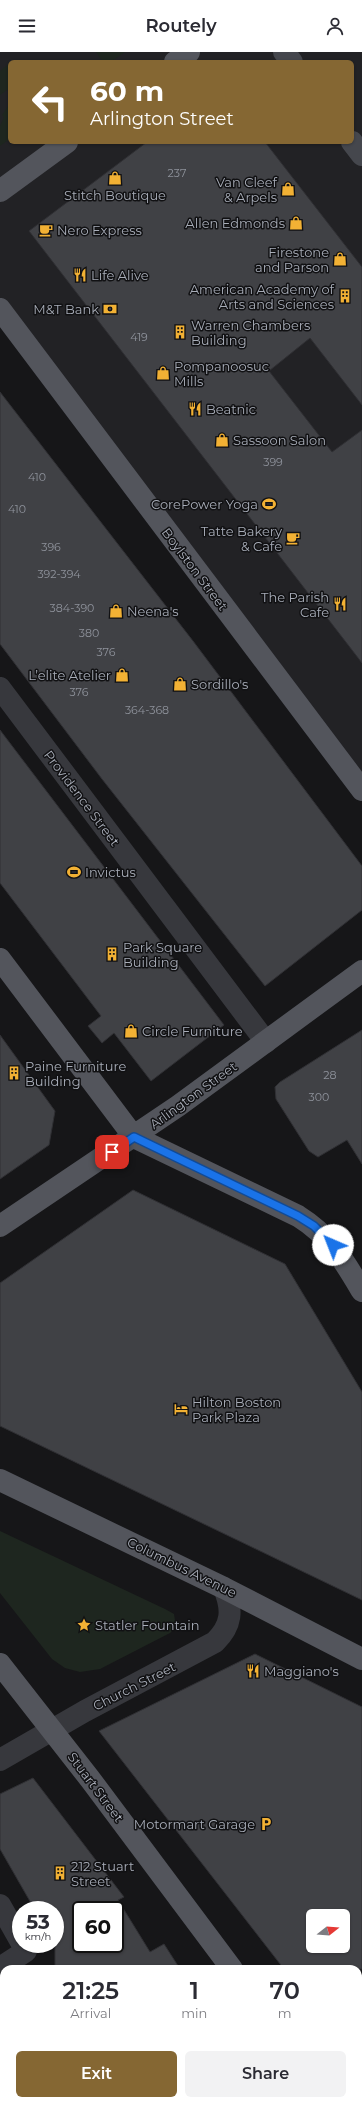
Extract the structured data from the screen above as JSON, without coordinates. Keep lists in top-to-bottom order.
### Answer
{
  "streets": {
    "main road": [
      "Boylston Street",
      "Arlington Street",
      "Columbus Avenue",
      "Stuart Street"
    ],
    "street": ["Providence Street", "Church Street"]
  },
  "crossings": [
    ["Providence Street", "Arlington Street"],
    ["Columbus Avenue", "Church Street"],
    ["Church Street", "Stuart Street"]
  ],
  "places": {
    "shop": [
      "Stitch Boutique",
      "Van Cleef & Arpels",
      "Allen Edmonds",
      "Firestone and Parson",
      "Pompanoosuc Mills",
      "Sassoon Salon",
      "Neena's",
      "L’elite Atelier",
      "Sordillo's",
      "Circle Furniture"
    ],
    "cafe": ["Nero Express", "Tatte Bakery & Cafe"],
    "restaurant": [
      "Life Alive",
      "Beatnic",
      "The Parish Cafe",
      "Maggiano's"
    ],
    "building": [
      "American Academy of Arts and Sciences",
      "Warren Chambers Building",
      "Park Square Building",
      "Paine Furniture Building",
      "212 Stuart Street"
    ],
    "bank": ["M&T Bank"],
    "sports": ["CorePower Yoga", "Invictus"],
    "hotel": ["Hilton Boston Park Plaza"],
    "place": ["Statler Fountain"],
    "parking": ["Motormart Garage"]
  },
  "house_numbers": [
    "237",
    "419",
    "399",
    "410",
    "410",
    "396",
    "392-394",
    "384-390",
    "380",
    "376",
    "376",
    "364-368",
    "28",
    "300"
  ],
  "north": "right",
  "page": {
    "header": "Routely",
    "turn": ["60 m", "Arlington Street"],
    "speed": "53 km/h",
    "limit": "60",
    "eta": [
      "21:25",
      "Arrival",
      "1",
      "min",
      "70",
      "m"
    ],
    "buttons": ["Exit", "Share"]
  }
}
